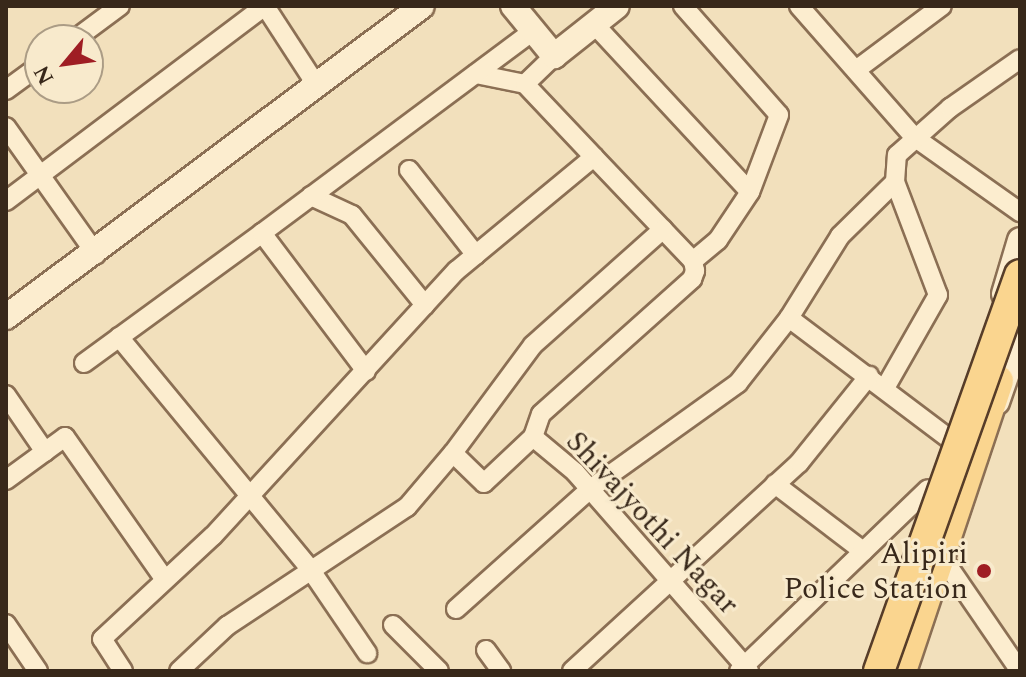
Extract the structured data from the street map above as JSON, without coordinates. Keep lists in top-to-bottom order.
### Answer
{
  "streets": {
    "street": ["Shivajyothi Nagar"]
  },
  "places": ["Alipiri Police Station"],
  "north": "bottom left"
}
